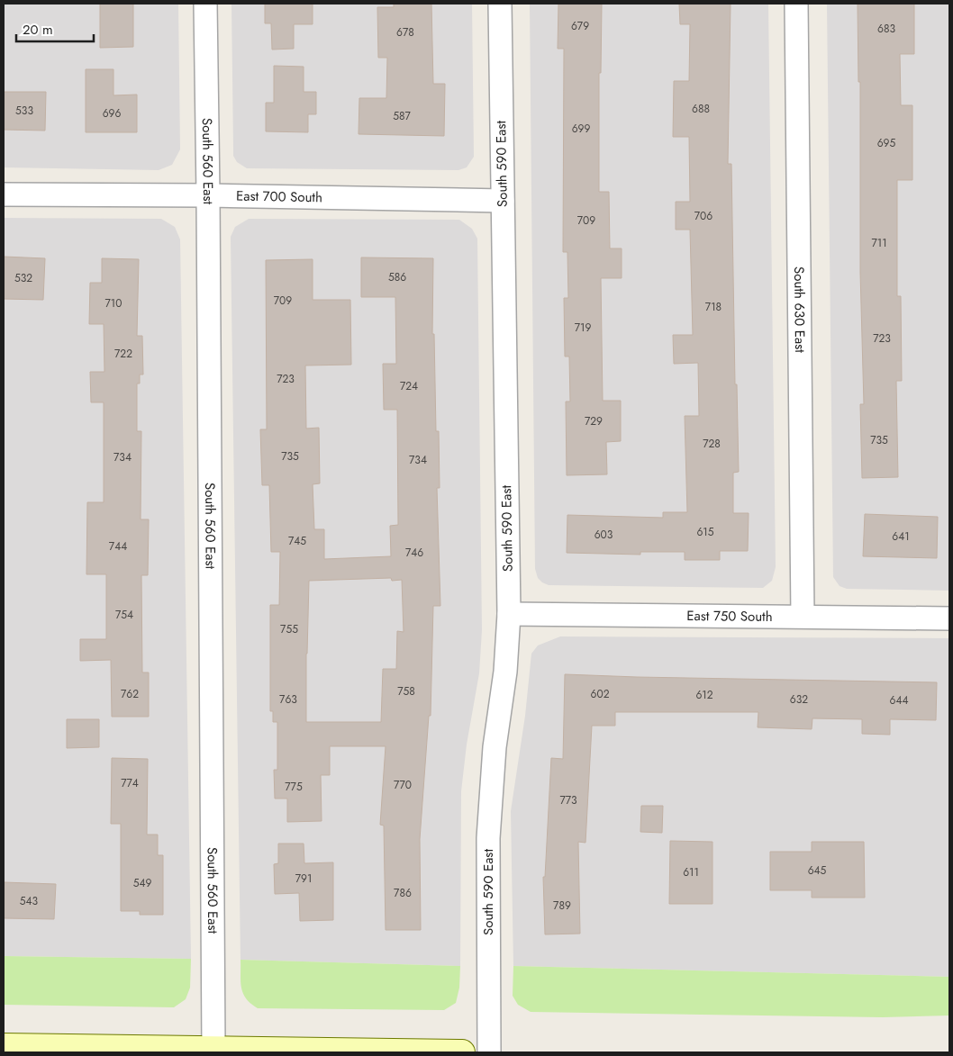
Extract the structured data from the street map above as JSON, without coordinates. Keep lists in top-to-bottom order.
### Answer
{
  "streets": {
    "street": [
      "South 560 East",
      "South 590 East",
      "East 700 South",
      "South 630 East",
      "East 750 South"
    ]
  },
  "crossings": [
    ["South 560 East", "East 700 South"],
    ["South 590 East", "East 700 South"],
    ["South 590 East", "East 750 South"],
    ["South 630 East", "East 750 South"]
  ],
  "house_numbers": [
    "679",
    "683",
    "678",
    "688",
    "533",
    "696",
    "587",
    "699",
    "695",
    "706",
    "709",
    "711",
    "586",
    "532",
    "709",
    "710",
    "718",
    "719",
    "723",
    "722",
    "723",
    "724",
    "729",
    "735",
    "728",
    "735",
    "734",
    "734",
    "615",
    "603",
    "641",
    "745",
    "744",
    "746",
    "754",
    "755",
    "758",
    "762",
    "602",
    "612",
    "763",
    "632",
    "644",
    "774",
    "770",
    "775",
    "773",
    "645",
    "611",
    "791",
    "549",
    "786",
    "543",
    "789"
  ],
  "scale_bar": "20 m"
}
